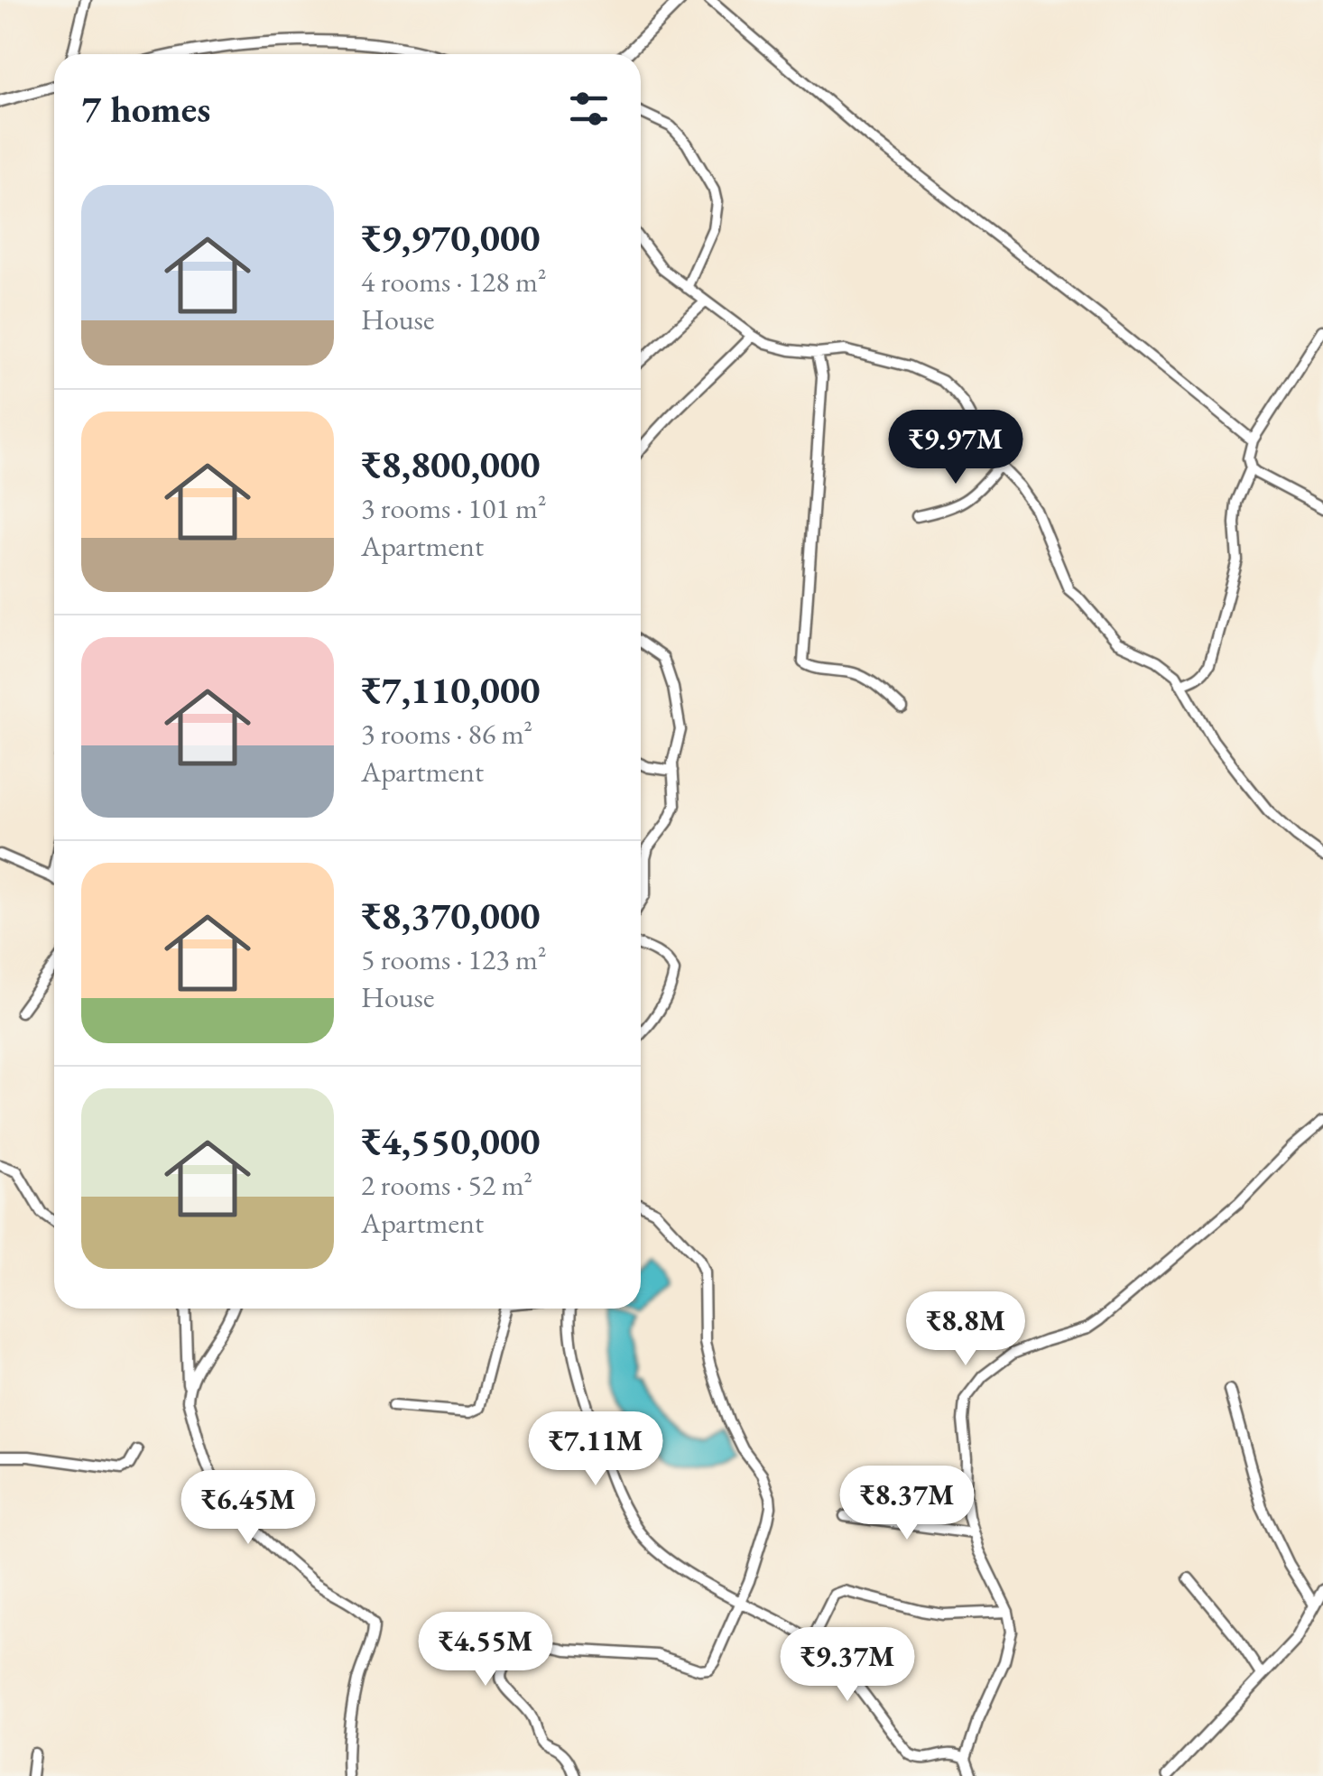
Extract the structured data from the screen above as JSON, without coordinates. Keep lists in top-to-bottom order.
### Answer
{
  "page": {
    "heading": "7 homes",
    "list": [
      {
        "name": "₹9,970,000",
        "note": "4 rooms · 128 m² · House"
      },
      {
        "name": "₹8,800,000",
        "note": "3 rooms · 101 m² · Apartment"
      },
      {
        "name": "₹7,110,000",
        "note": "3 rooms · 86 m² · Apartment"
      },
      {
        "name": "₹8,370,000",
        "note": "5 rooms · 123 m² · House"
      },
      {
        "name": "₹4,550,000",
        "note": "2 rooms · 52 m² · Apartment"
      }
    ],
    "price": [
      "₹9.97M",
      "₹8.8M",
      "₹7.11M",
      "₹8.37M",
      "₹6.45M",
      "₹4.55M",
      "₹9.37M"
    ]
  }
}
